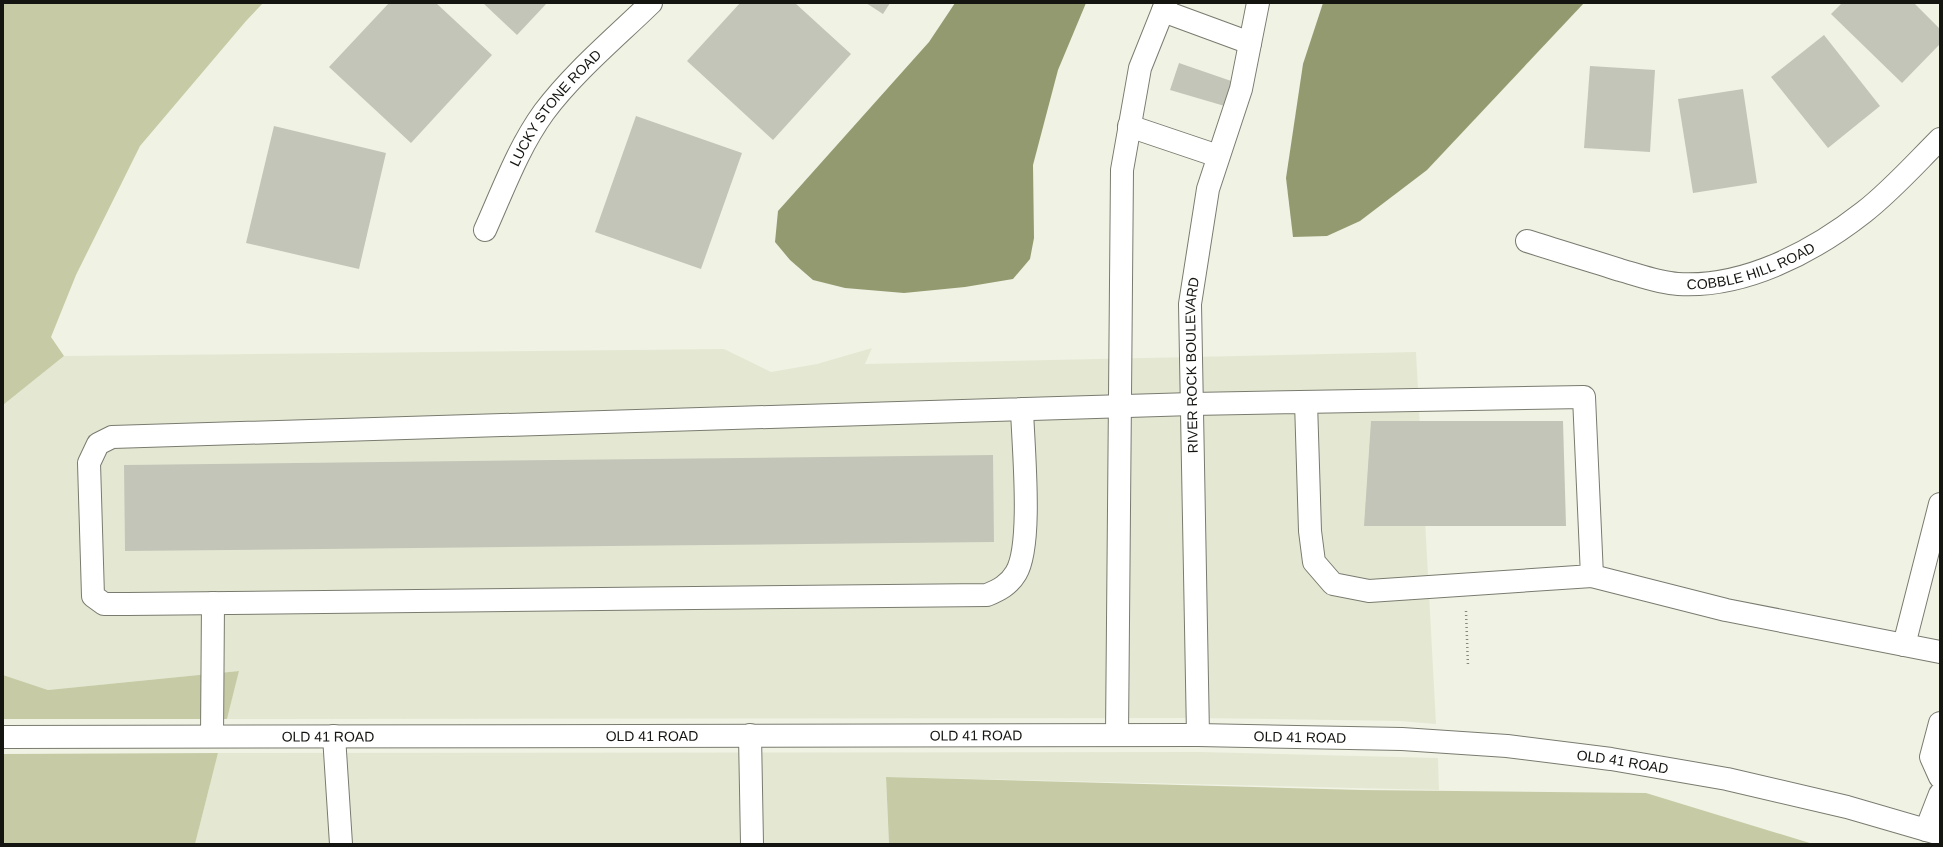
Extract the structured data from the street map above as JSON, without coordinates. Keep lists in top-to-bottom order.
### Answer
{
  "streets": {
    "street": [
      "LUCKY STONE ROAD",
      "COBBLE HILL ROAD",
      "RIVER ROCK BOULEVARD",
      "OLD 41 ROAD"
    ]
  },
  "crossings": [
    ["RIVER ROCK BOULEVARD", "OLD 41 ROAD"]
  ]
}
